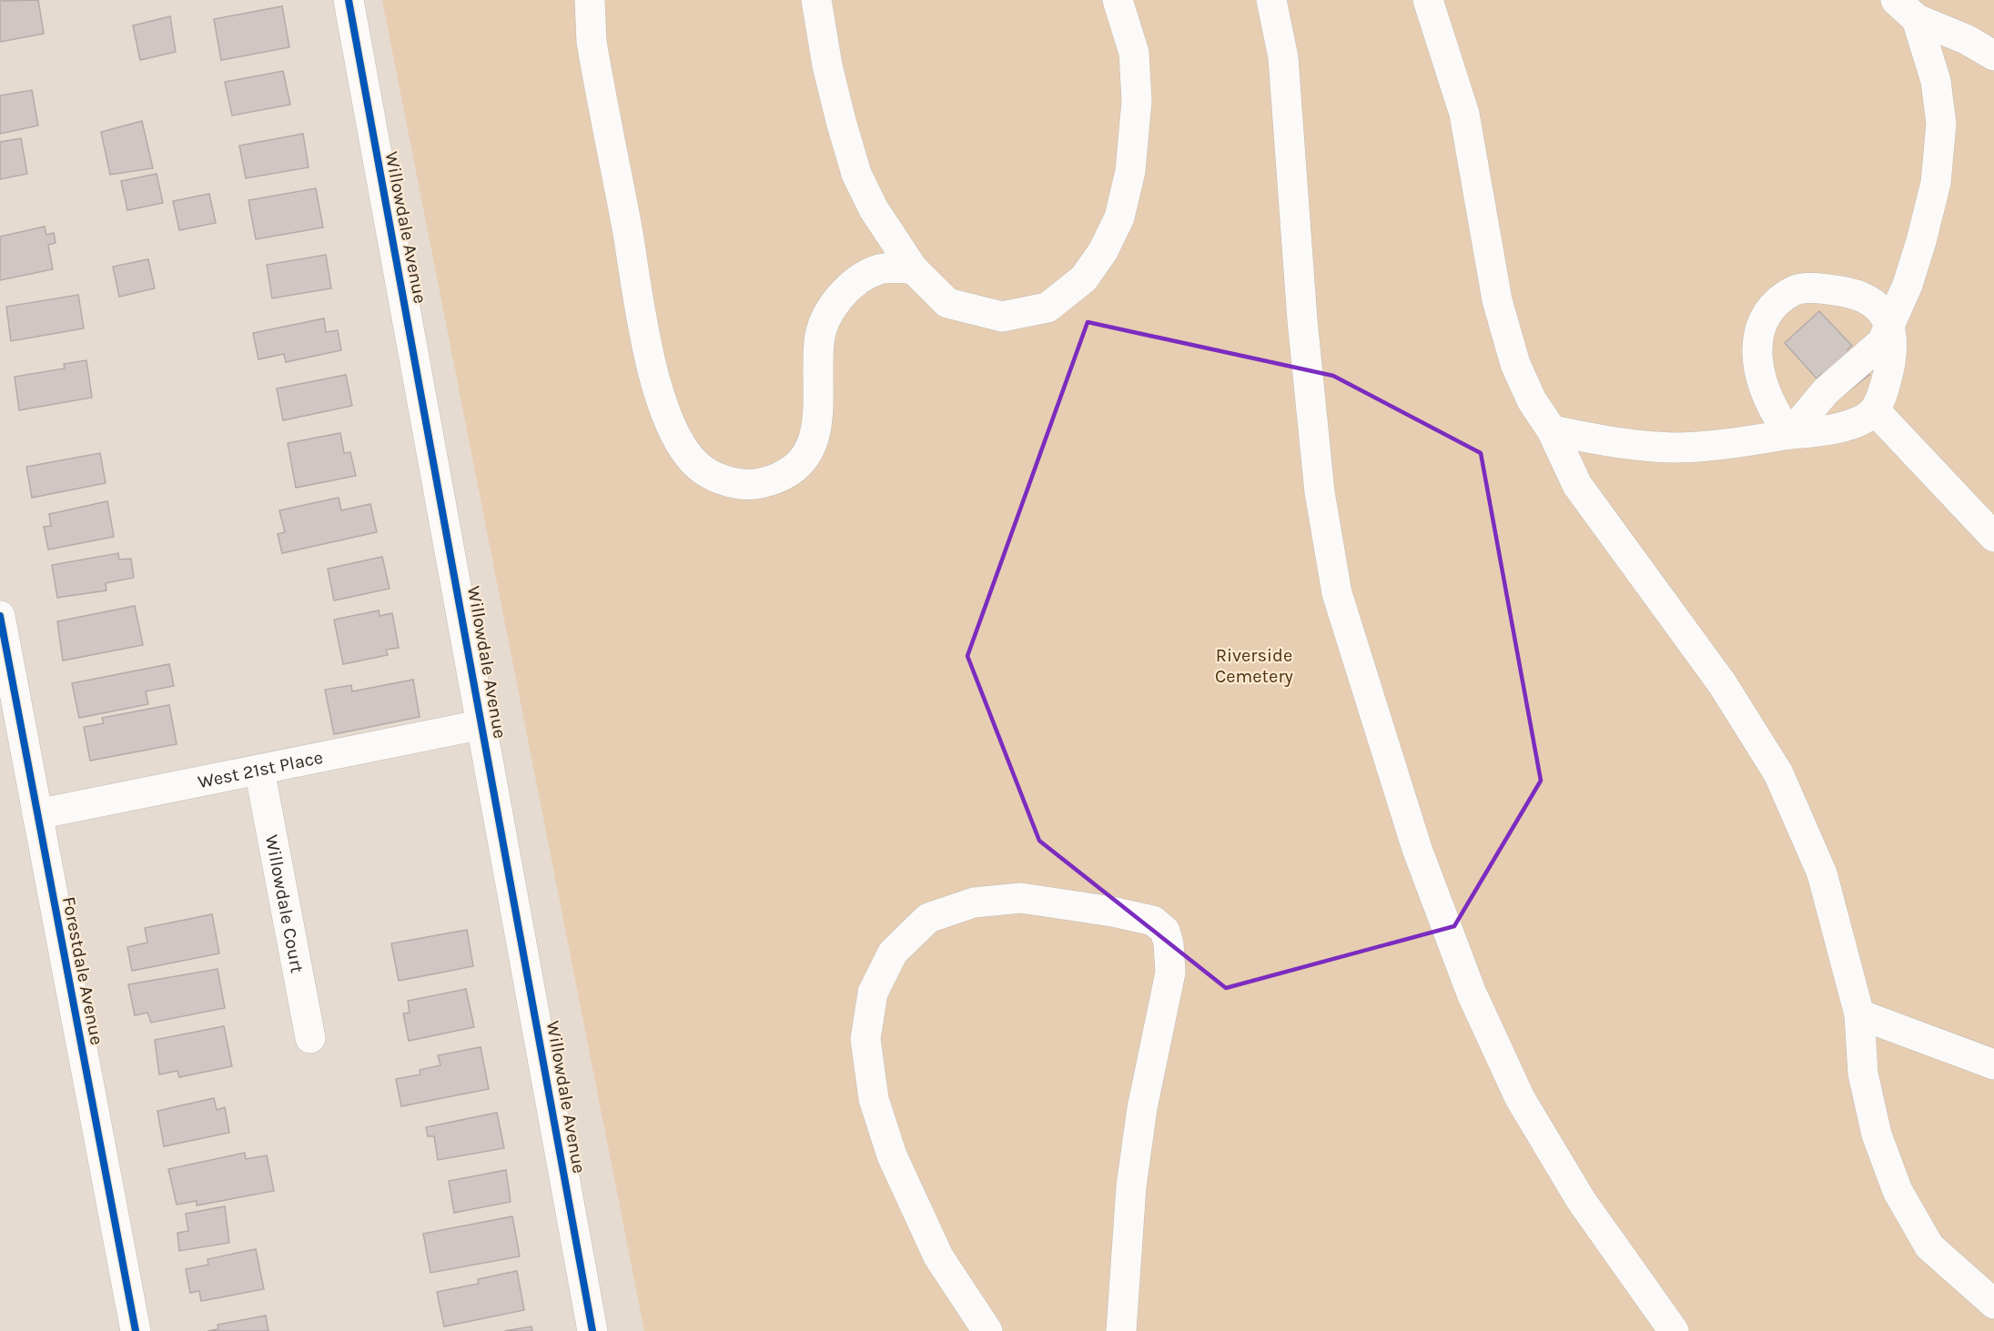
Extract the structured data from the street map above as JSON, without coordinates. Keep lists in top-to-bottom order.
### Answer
{
  "streets": {
    "street": [
      "Willowdale Avenue",
      "West 21st Place",
      "Willowdale Court",
      "Forestdale Avenue"
    ]
  },
  "crossings": [
    ["Willowdale Avenue", "West 21st Place"],
    ["West 21st Place", "Willowdale Court"],
    ["West 21st Place", "Forestdale Avenue"]
  ],
  "parks": ["Riverside Cemetery"]
}
